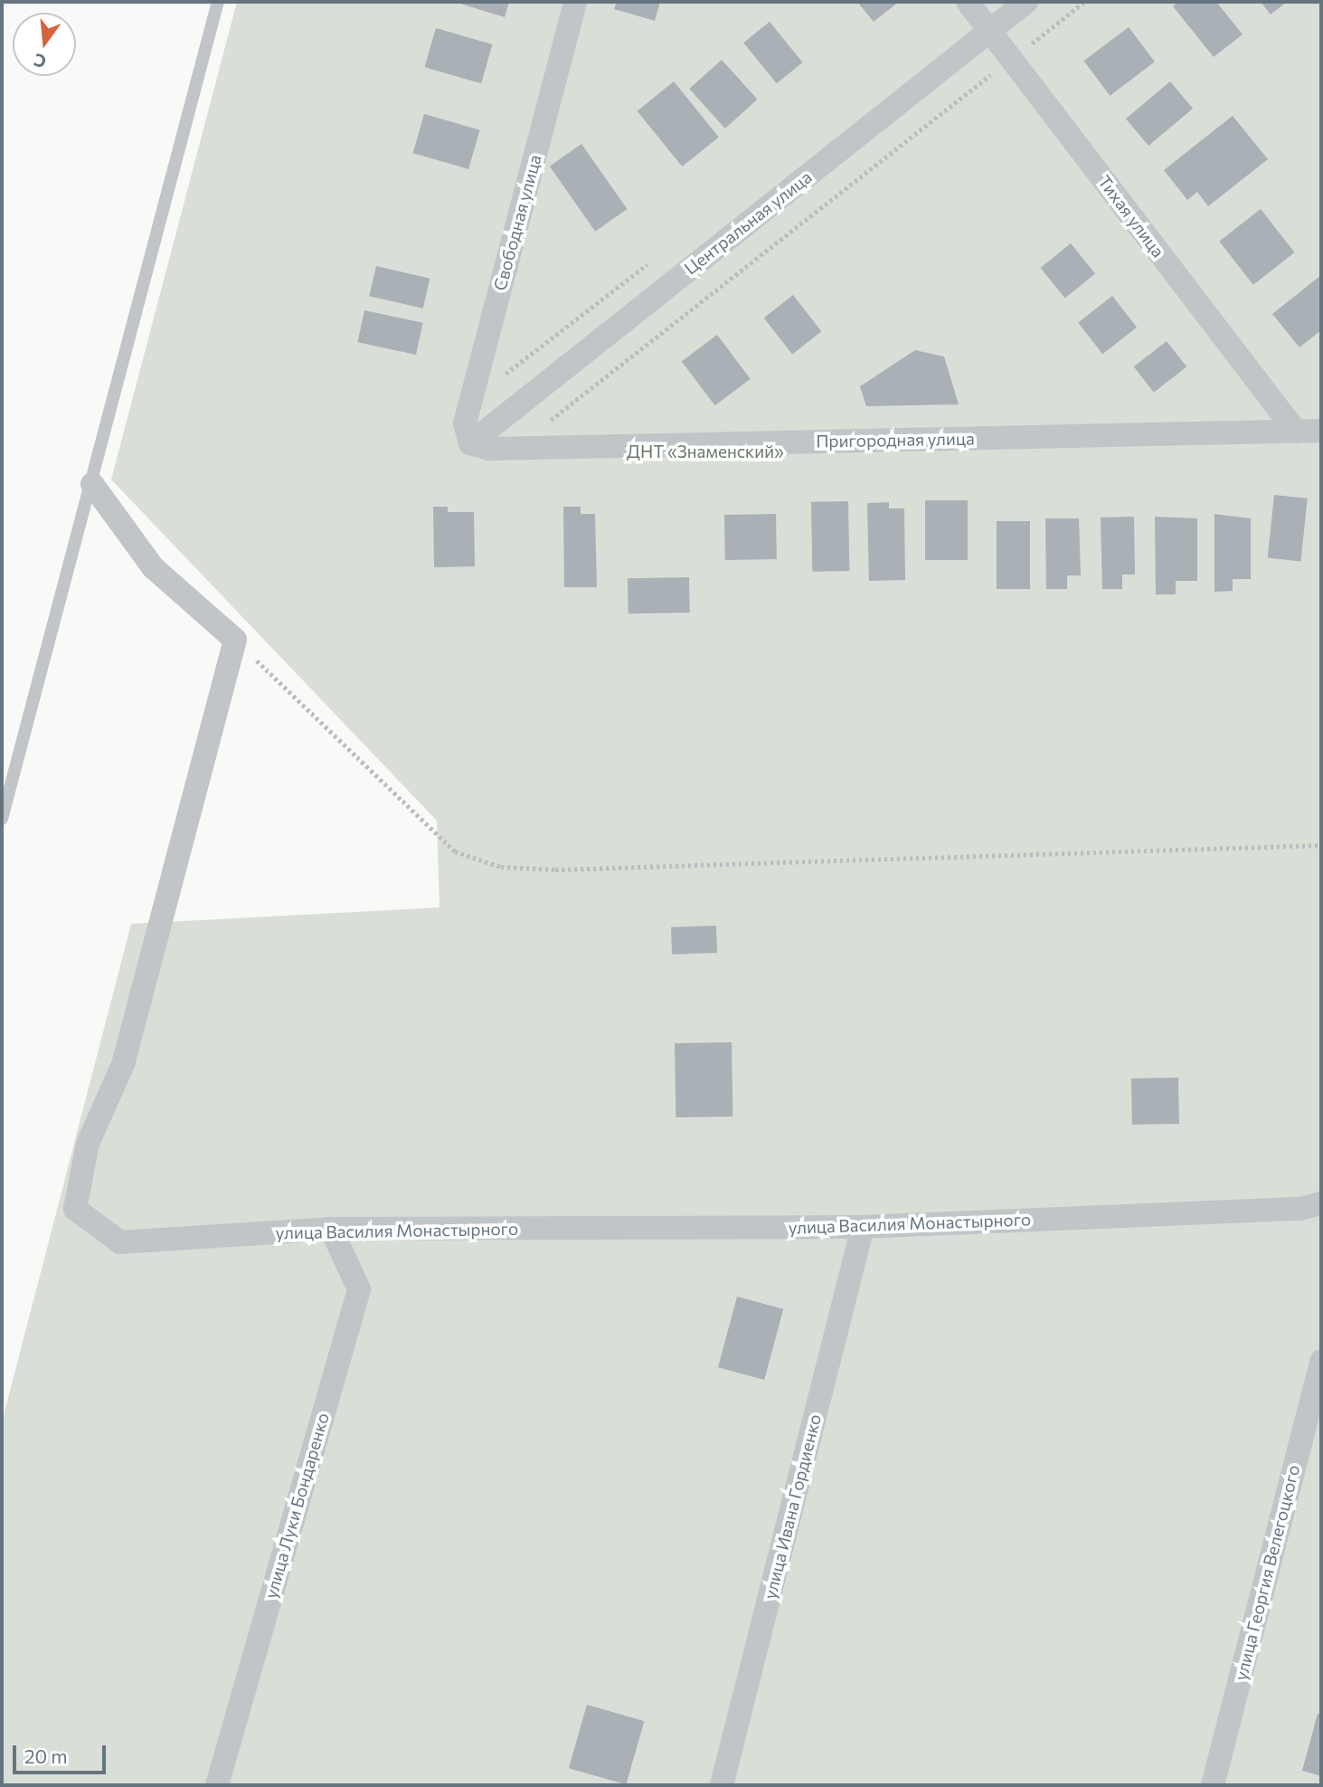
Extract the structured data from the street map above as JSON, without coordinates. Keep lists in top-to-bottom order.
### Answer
{
  "streets": {
    "street": [
      "Тихая улица",
      "Свободная улица",
      "Центральная улица",
      "Пригородная улица",
      "улица Василия Монастырного",
      "улица Луки Бондаренко",
      "улица Ивана Гордиенко",
      "улица Георгия Велегоцкого"
    ]
  },
  "crossings": [
    ["Тихая улица", "Центральная улица"],
    ["Тихая улица", "Пригородная улица"],
    ["Свободная улица", "Центральная улица"],
    ["Свободная улица", "Пригородная улица"],
    ["Центральная улица", "Пригородная улица"],
    ["улица Василия Монастырного", "улица Луки Бондаренко"],
    ["улица Василия Монастырного", "улица Ивана Гордиенко"]
  ],
  "parks": ["ДНТ «Знаменский»"],
  "scale_bar": "20 m",
  "north": "bottom"
}
